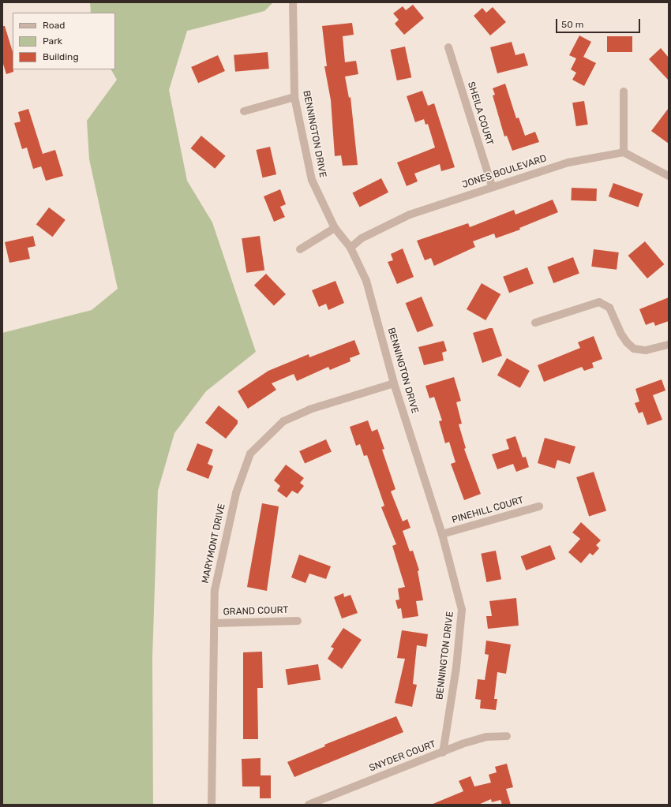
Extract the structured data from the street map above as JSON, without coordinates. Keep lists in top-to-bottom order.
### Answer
{
  "streets": {
    "street": [
      "SHEILA COURT",
      "BENNINGTON DRIVE",
      "JONES BOULEVARD",
      "PINEHILL COURT",
      "MARYMONT DRIVE",
      "GRAND COURT",
      "SNYDER COURT"
    ]
  },
  "crossings": [
    ["SHEILA COURT", "JONES BOULEVARD"],
    ["BENNINGTON DRIVE", "JONES BOULEVARD"],
    ["BENNINGTON DRIVE", "PINEHILL COURT"],
    ["BENNINGTON DRIVE", "MARYMONT DRIVE"],
    ["BENNINGTON DRIVE", "SNYDER COURT"],
    ["MARYMONT DRIVE", "GRAND COURT"]
  ],
  "legend": ["Road", "Park", "Building"],
  "scale_bar": "50 m"
}
